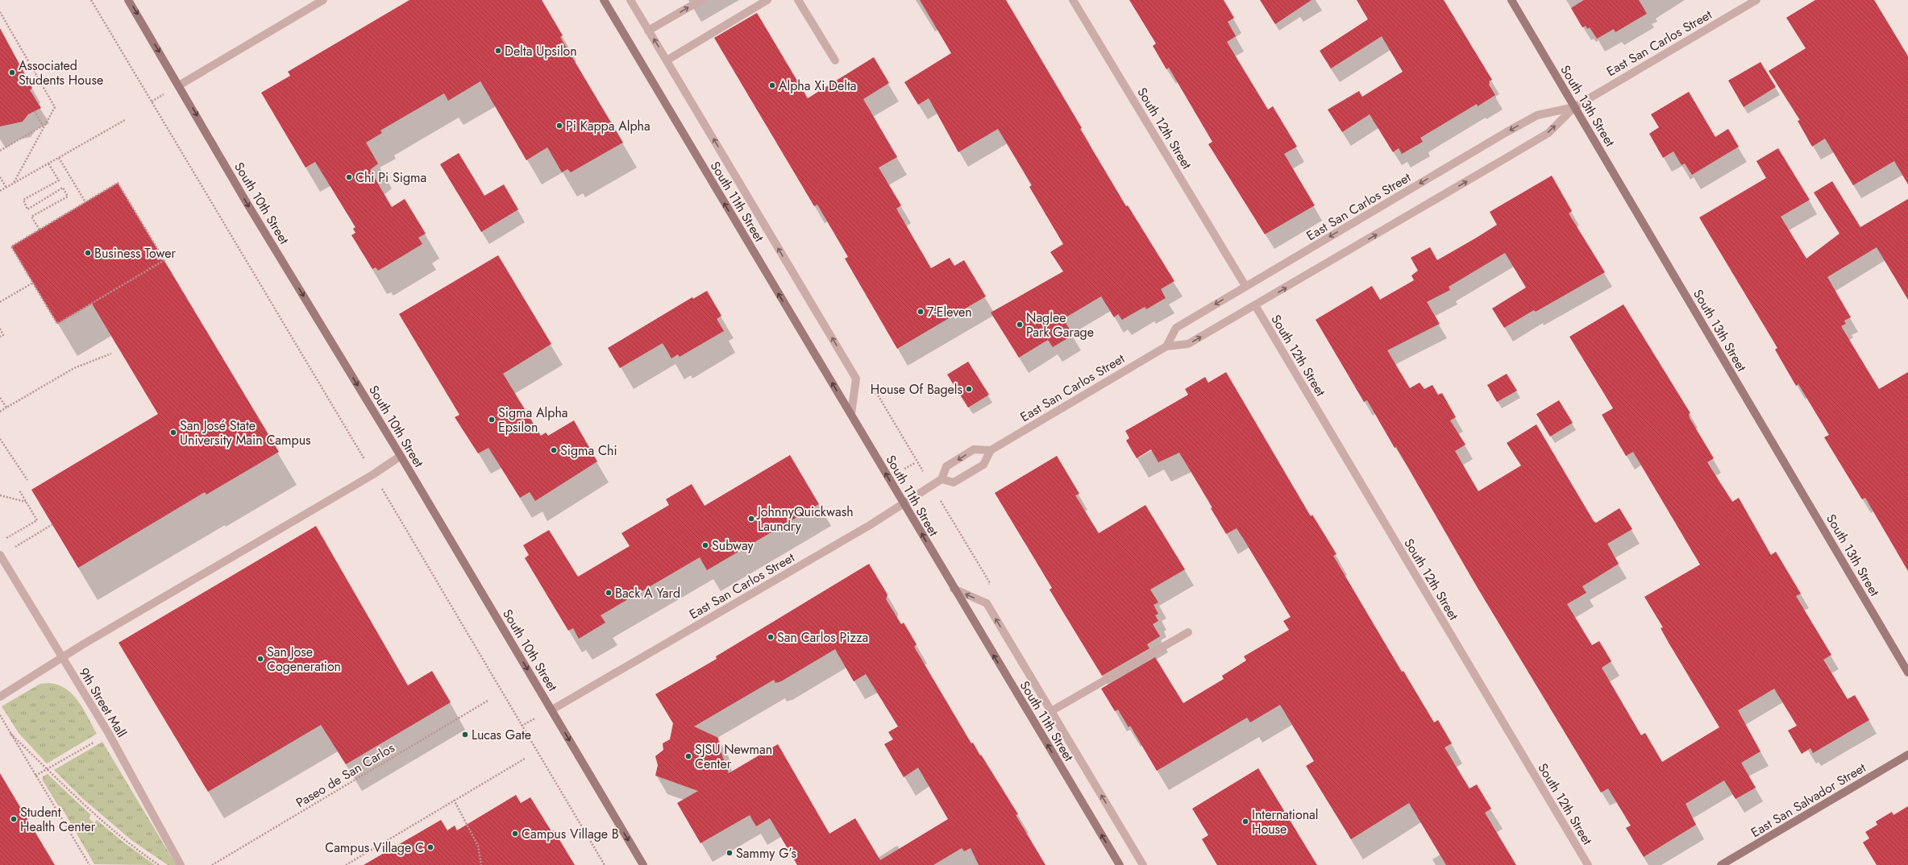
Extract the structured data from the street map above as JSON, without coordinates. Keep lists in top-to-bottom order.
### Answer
{
  "streets": {
    "main road": [
      "South 13th Street",
      "South 11th Street",
      "South 10th Street",
      "East San Salvador Street"
    ],
    "street": ["East San Carlos Street", "South 12th Street", "9th Street Mall"],
    "path": ["Paseo de San Carlos"]
  },
  "crossings": [
    ["East San Carlos Street", "South 13th Street"],
    ["East San Carlos Street", "South 12th Street"],
    ["East San Carlos Street", "South 11th Street"],
    ["East San Carlos Street", "South 10th Street"]
  ],
  "one_way": ["South 11th Street", "South 10th Street"],
  "places": [
    "Delta Upsilon",
    "Associated Students House",
    "Alpha Xi Delta",
    "Pi Kappa Alpha",
    "Chi Pi Sigma",
    "Business Tower",
    "7-Eleven",
    "Naglee Park Garage",
    "House Of Bagels",
    "Sigma Alpha Epsilon",
    "San José State University Main Campus",
    "Sigma Chi",
    "JohnnyQuickwash Laundry",
    "Subway",
    "Back A Yard",
    "San Carlos Pizza",
    "San Jose Cogeneration",
    "Lucas Gate",
    "SJSU Newman Center",
    "Student Health Center",
    "International House",
    "Campus Village B",
    "Campus Village C",
    "Sammy G’s"
  ]
}
